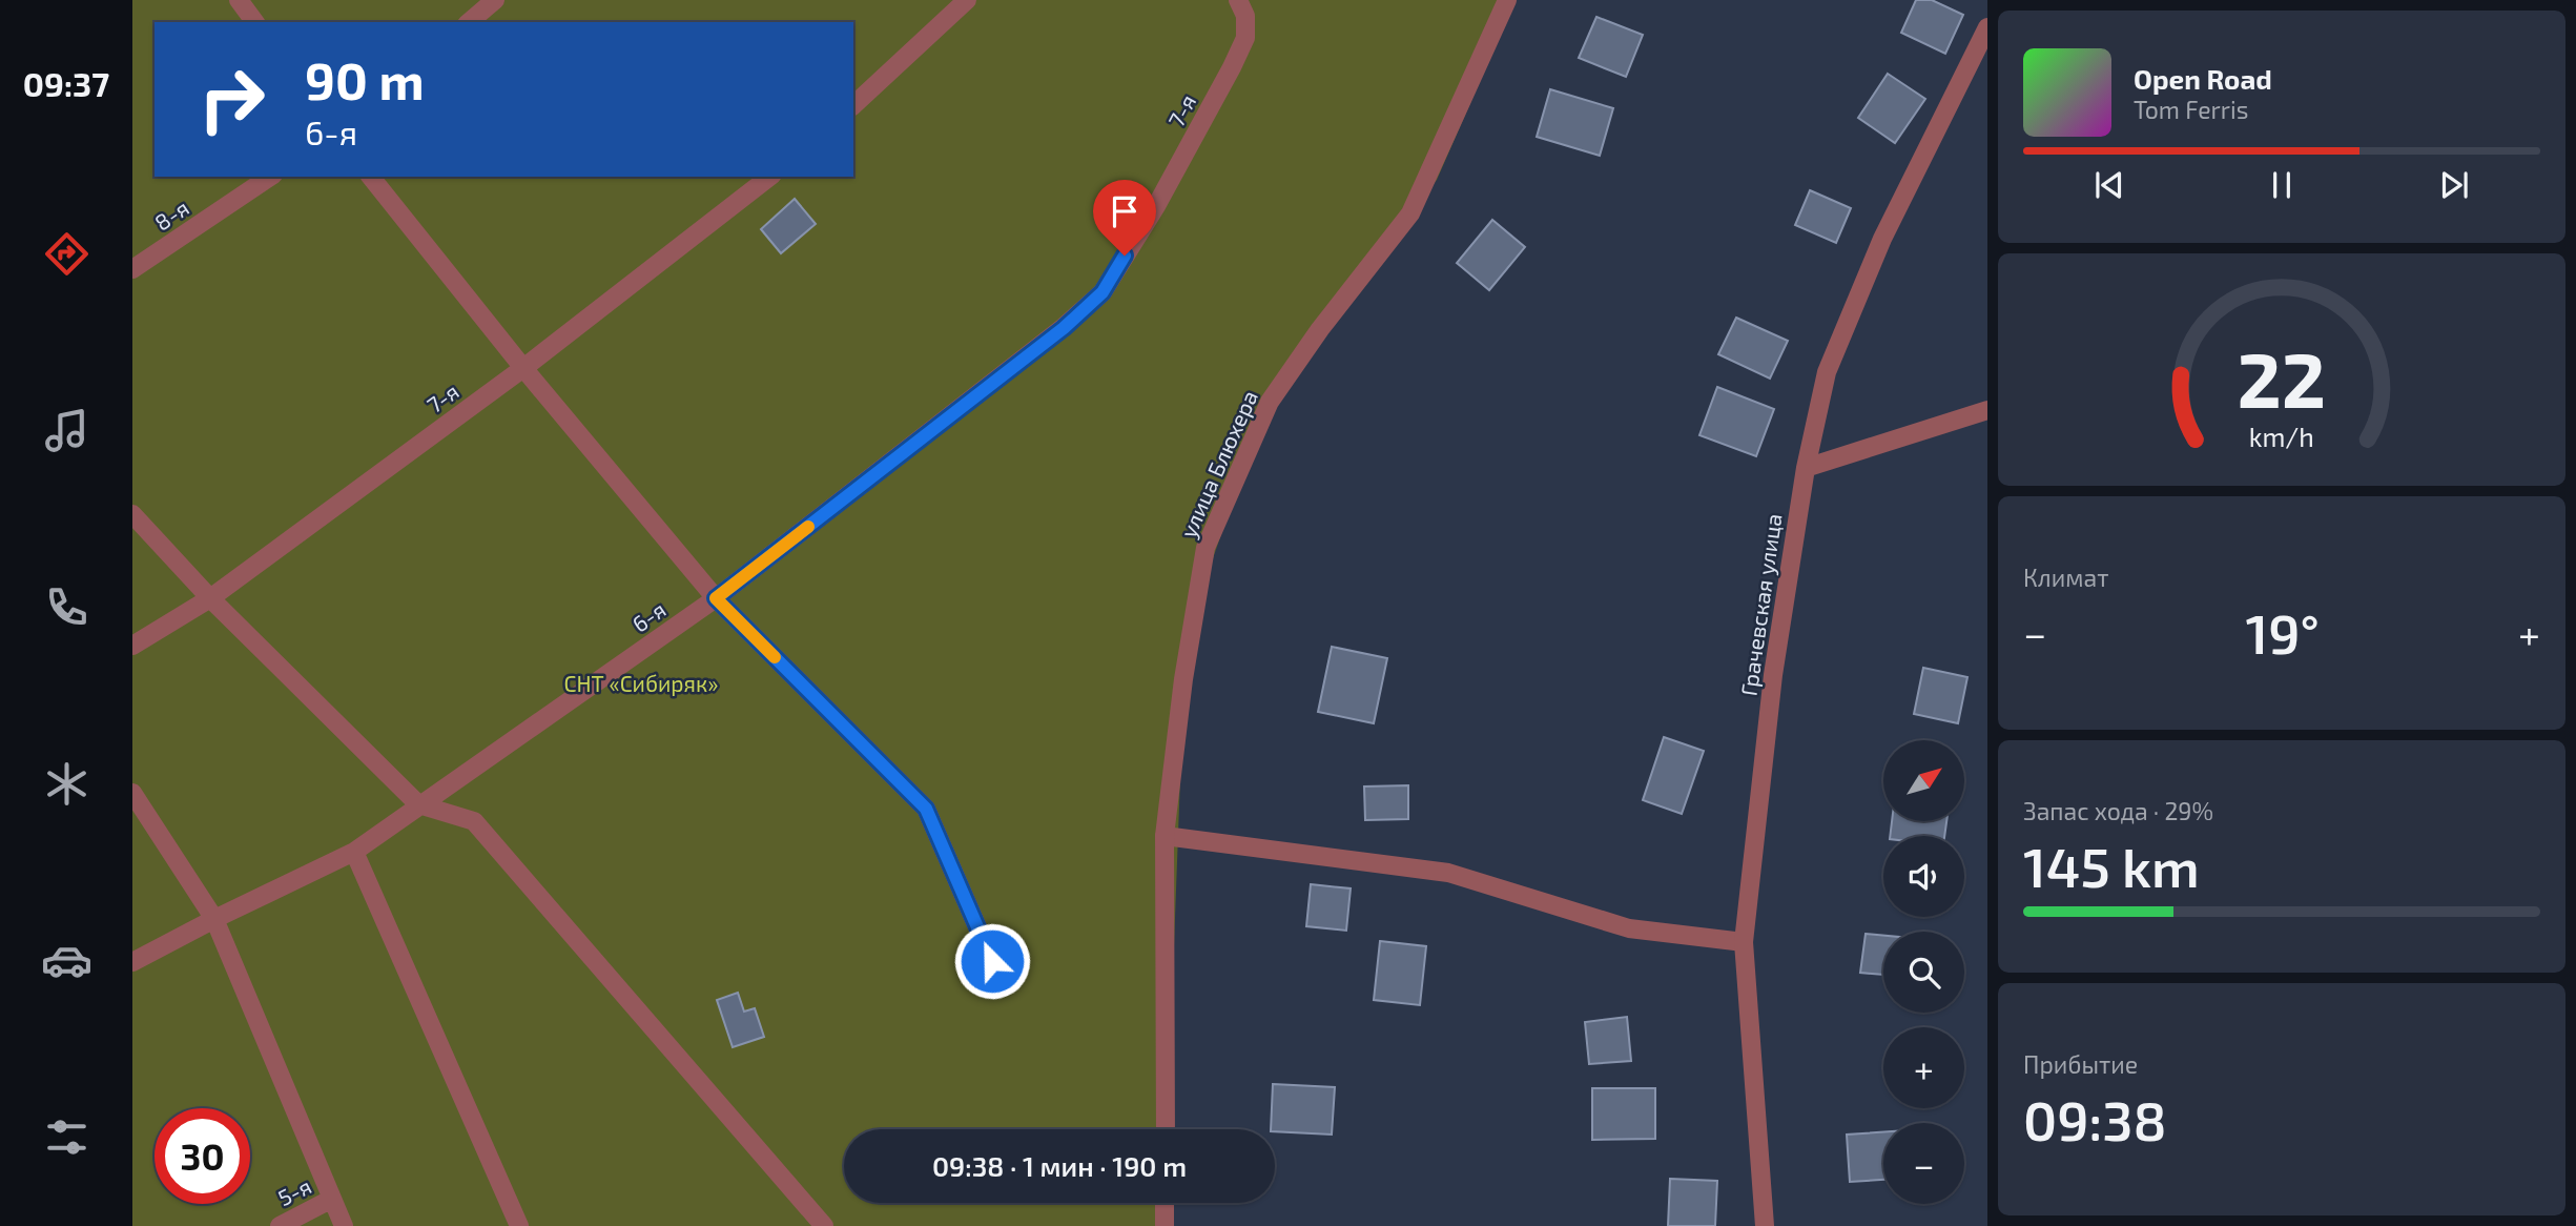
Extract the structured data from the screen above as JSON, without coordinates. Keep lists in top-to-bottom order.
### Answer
{
  "streets": {
    "street": [
      "7-я",
      "8-я",
      "улица Блюхера",
      "Грачевская улица",
      "6-я",
      "5-я"
    ]
  },
  "crossings": [
    ["7-я", "6-я"]
  ],
  "parks": ["СНТ «Сибиряк»"],
  "north": "top right",
  "page": {
    "tabs": "09:37",
    "turn": ["90 m", "6-я"],
    "song": ["Open Road", "Tom Ferris"],
    "tile": [
      "Климат",
      ["Запас хода · 29%", "145 km"],
      ["Прибытие", "09:38"]
    ],
    "heat": ["−", "19°", "+"],
    "map_buttons": ["+", "−"],
    "limit": "30",
    "trip": "09:38 · 1 мин · 190 m",
    "gauge": ["22", "km/h"]
  }
}
